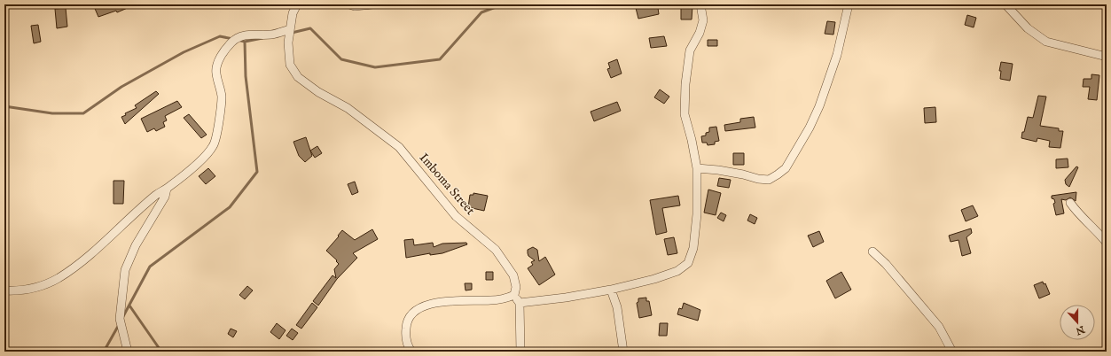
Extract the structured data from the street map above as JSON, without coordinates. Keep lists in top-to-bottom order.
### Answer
{
  "streets": {
    "street": ["Imboma Street"]
  },
  "north": "bottom"
}
